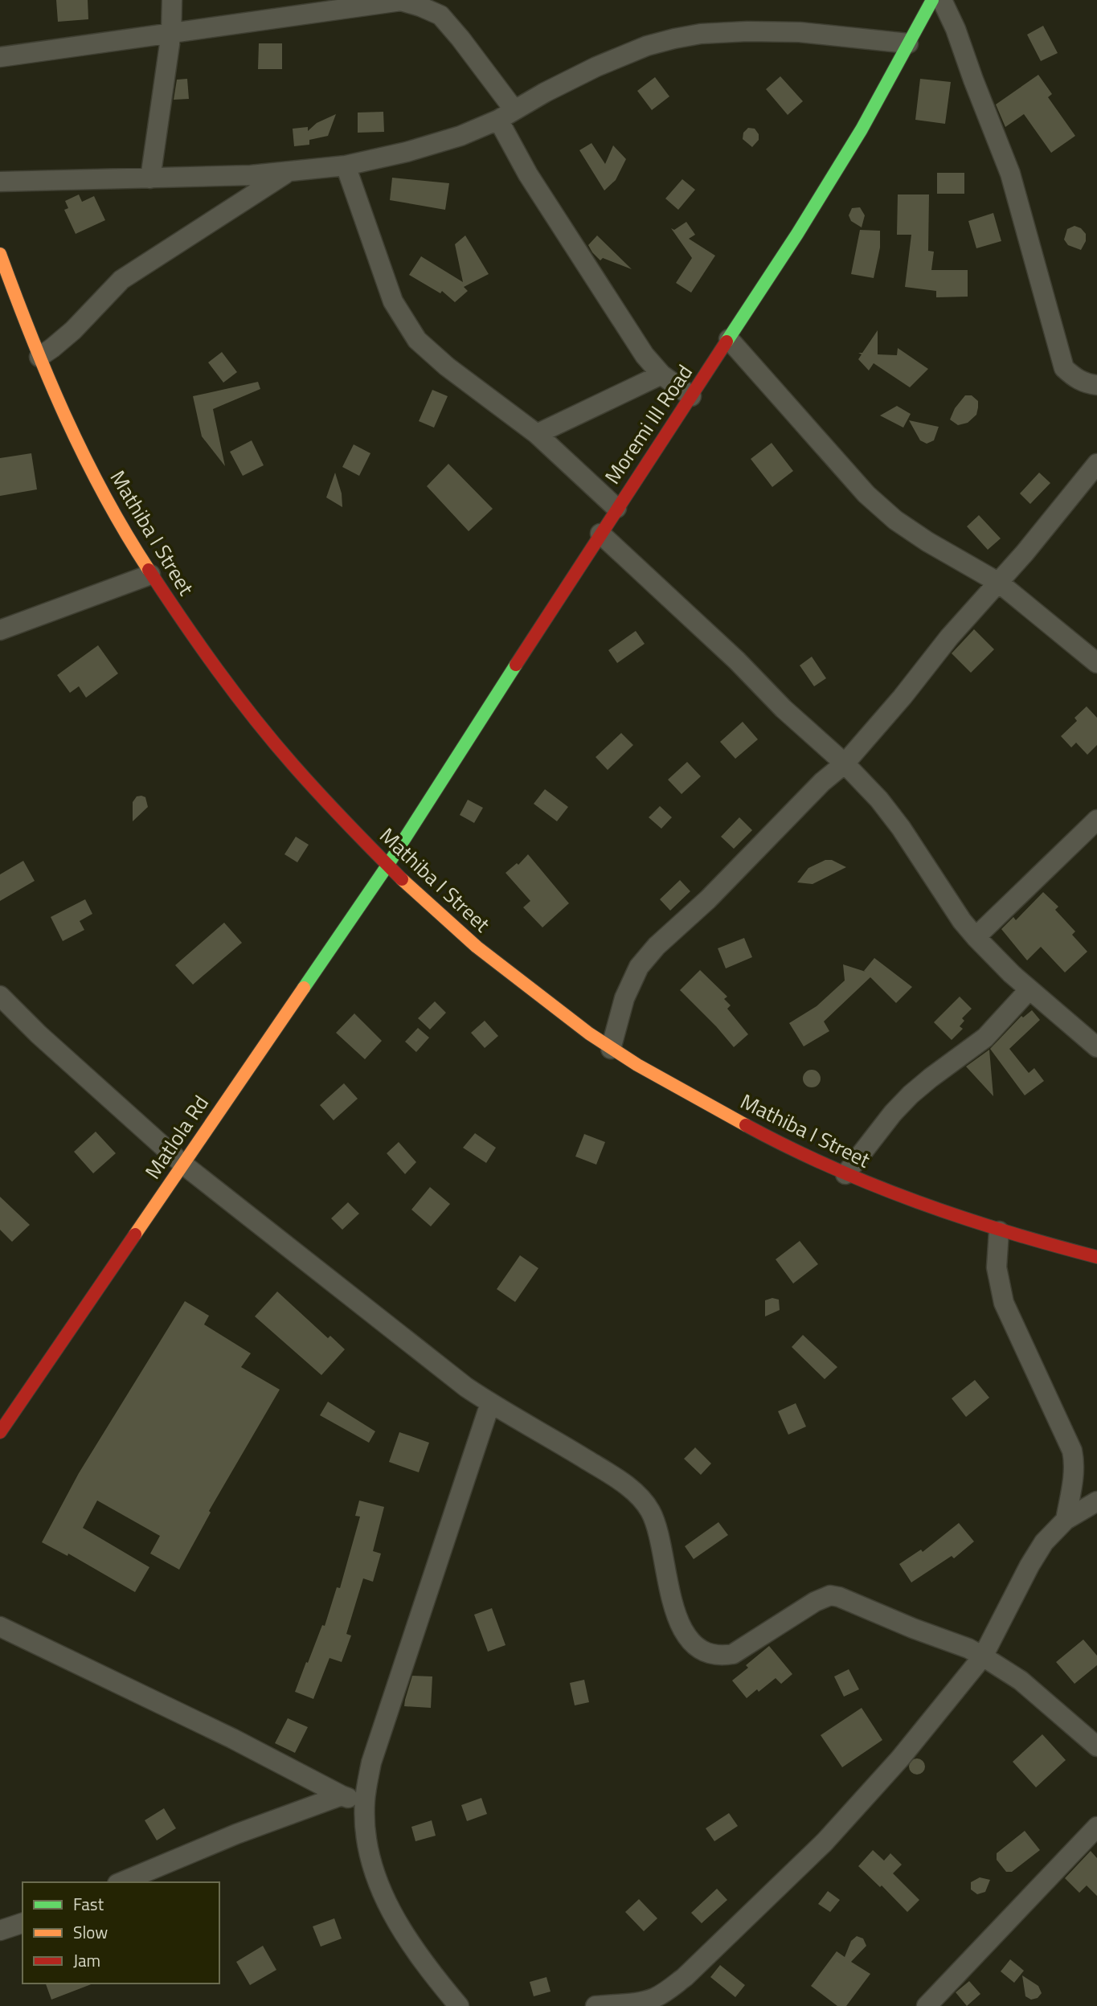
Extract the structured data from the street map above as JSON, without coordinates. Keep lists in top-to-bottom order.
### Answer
{
  "streets": {
    "street": ["Moremi III Road", "Mathiba I Street", "Matlola Rd"]
  },
  "crossings": [
    ["Moremi III Road", "Mathiba I Street"],
    ["Moremi III Road", "Matlola Rd"],
    ["Mathiba I Street", "Matlola Rd"]
  ],
  "legend": ["Fast", "Slow", "Jam"]
}
